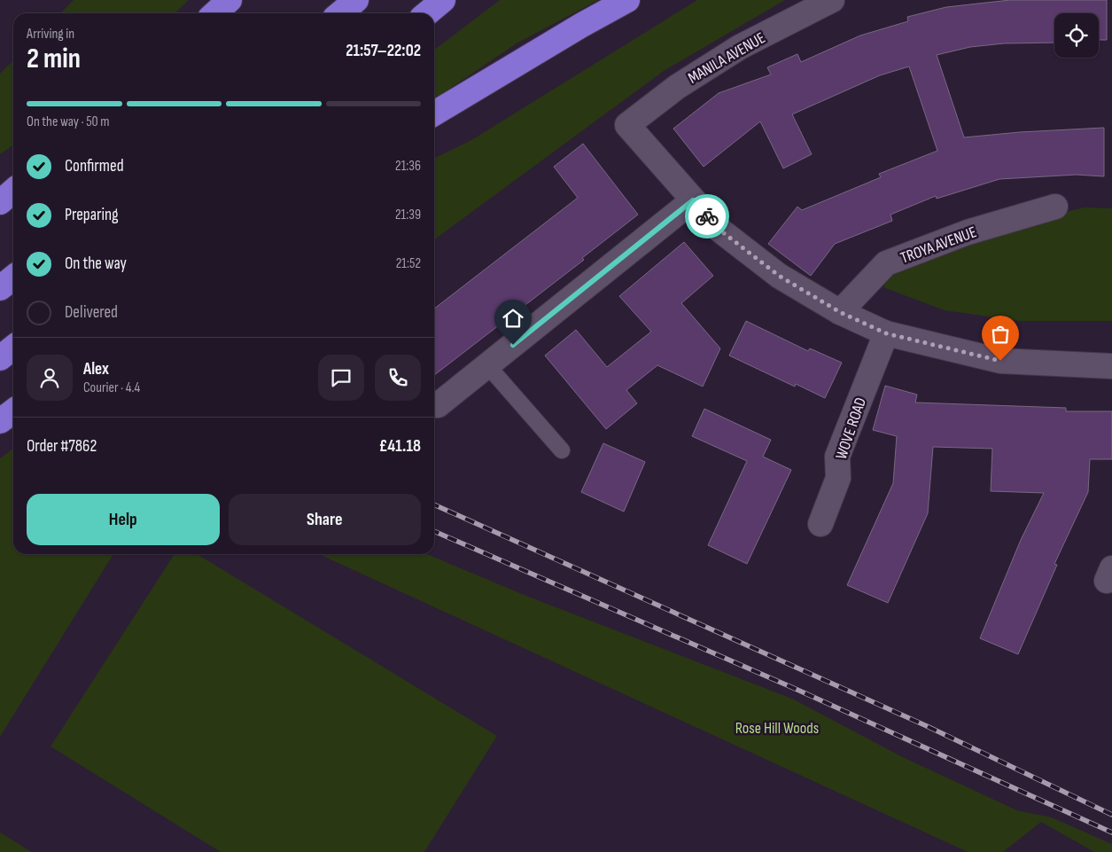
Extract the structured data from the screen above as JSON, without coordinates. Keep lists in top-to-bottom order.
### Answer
{
  "streets": {
    "street": ["MANILA AVENUE", "TROYA AVENUE", "WOVE ROAD"]
  },
  "parks": ["Rose Hill Woods"],
  "page": {
    "heading": ["2 min", "Arriving in", "21:57–22:02"],
    "panel": [
      "Alex",
      "Courier · 4.4",
      "Order #7862",
      "£41.18"
    ],
    "bar": "On the way · 50 m",
    "list": [
      ["Confirmed", "21:36"],
      ["Preparing", "21:39"],
      ["On the way", "21:52"],
      "Delivered"
    ],
    "buttons": ["Help", "Share"]
  }
}
